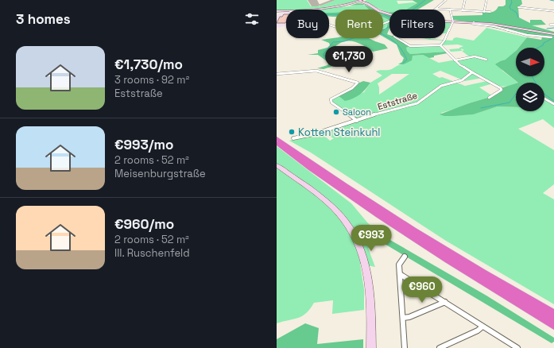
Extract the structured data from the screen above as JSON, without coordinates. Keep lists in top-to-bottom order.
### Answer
{
  "streets": {
    "street": ["Eststraße"]
  },
  "places": ["Saloon", "Kotten Steinkuhl"],
  "north": "right",
  "page": {
    "heading": "3 homes",
    "chip": ["Buy", "Rent", "Filters"],
    "list": [
      {
        "name": "€1,730/mo",
        "note": "3 rooms · 92 m² · Eststraße"
      },
      {
        "name": "€993/mo",
        "note": "2 rooms · 52 m² · Meisenburgstraße"
      },
      {
        "name": "€960/mo",
        "note": "2 rooms · 52 m² · III. Ruschenfeld"
      }
    ],
    "price": ["€1,730", "€993", "€960"]
  }
}
